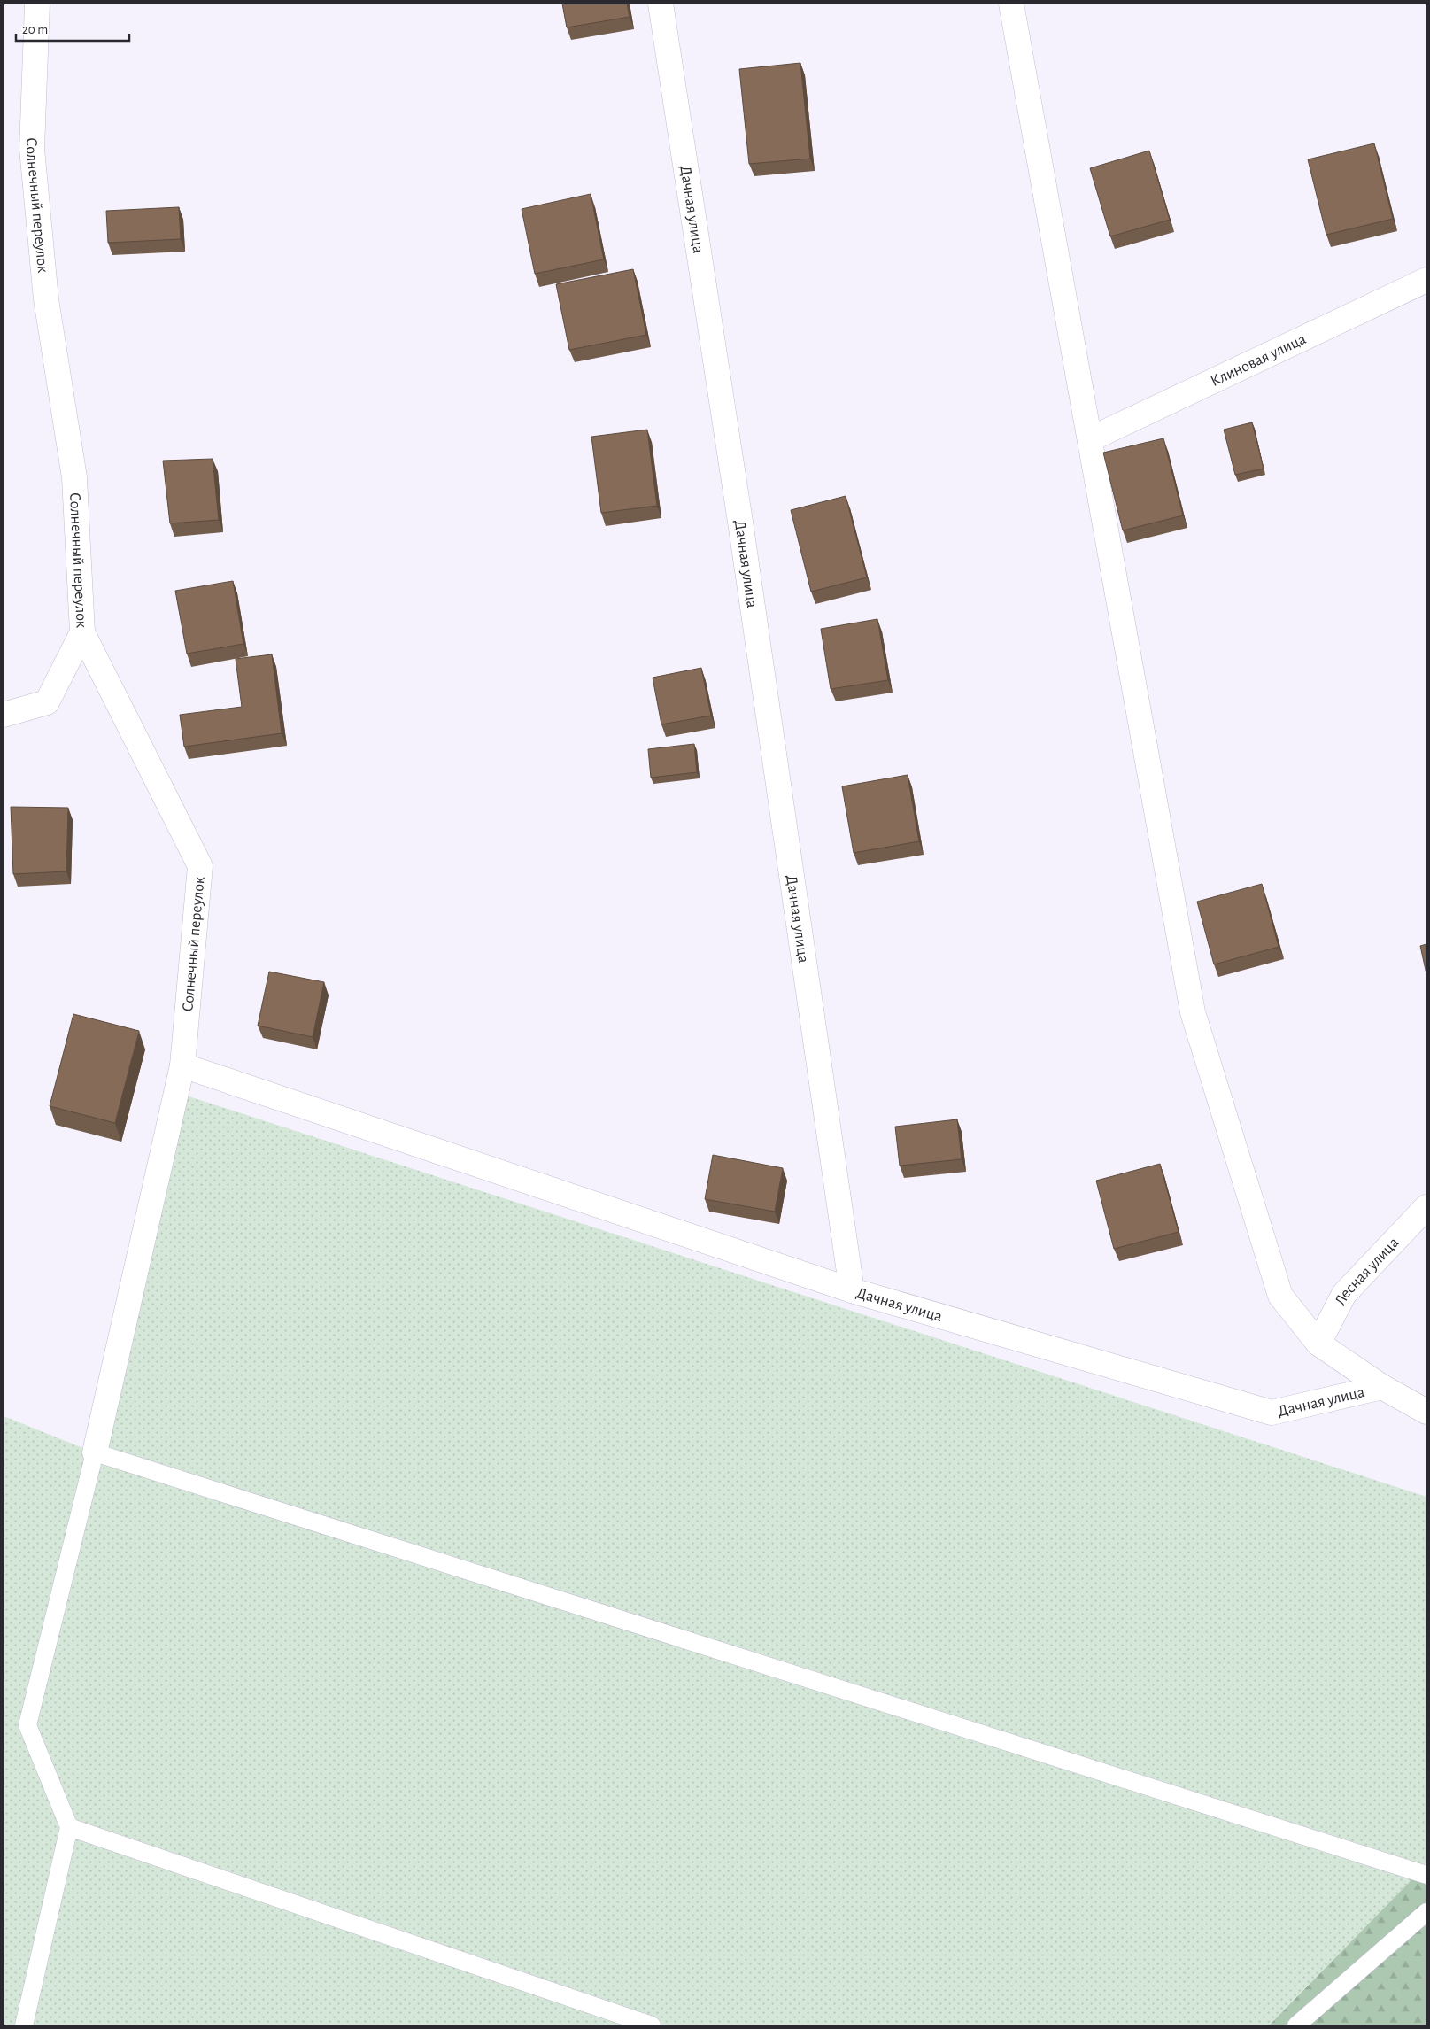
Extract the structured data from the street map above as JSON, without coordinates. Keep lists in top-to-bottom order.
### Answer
{
  "streets": {
    "street": [
      "Солнечный переулок",
      "Дачная улица",
      "Клиновая улица",
      "Лесная улица"
    ]
  },
  "scale_bar": "20 m"
}
